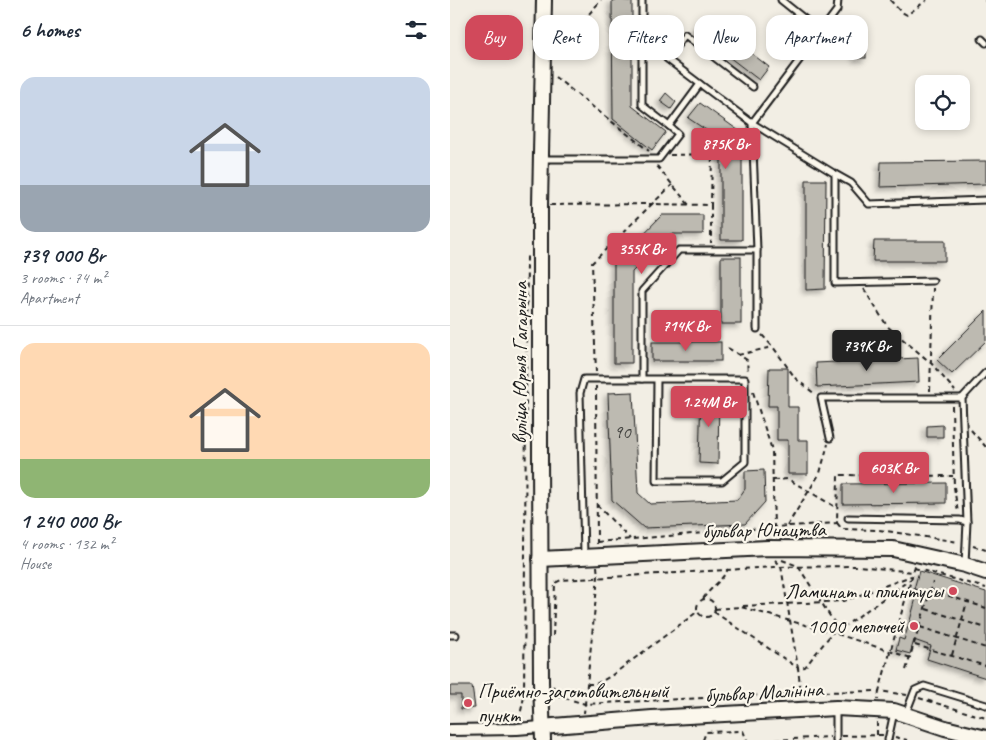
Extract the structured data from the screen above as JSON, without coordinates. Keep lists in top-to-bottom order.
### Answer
{
  "streets": {
    "main road": ["вуліца Юрыя Гагарына", "бульвар Юнацтва", "бульвар Малініна"]
  },
  "crossings": [
    ["вуліца Юрыя Гагарына", "бульвар Юнацтва"],
    ["вуліца Юрыя Гагарына", "бульвар Малініна"]
  ],
  "places": ["Ламинат и плинтусы", "1000 мелочей", "Приёмно-заготовительный пункт"],
  "house_numbers": ["90"],
  "page": {
    "heading": "6 homes",
    "chip": [
      "Buy",
      "Rent",
      "Filters",
      "New",
      "Apartment"
    ],
    "list": [
      {
        "name": "739 000 Br",
        "note": "3 rooms · 74 m² · Apartment"
      },
      {
        "name": "1 240 000 Br",
        "note": "4 rooms · 132 m² · House"
      }
    ],
    "price": [
      "875K Br",
      "355K Br",
      "714K Br",
      "739K Br",
      "1.24M Br",
      "603K Br"
    ]
  }
}
